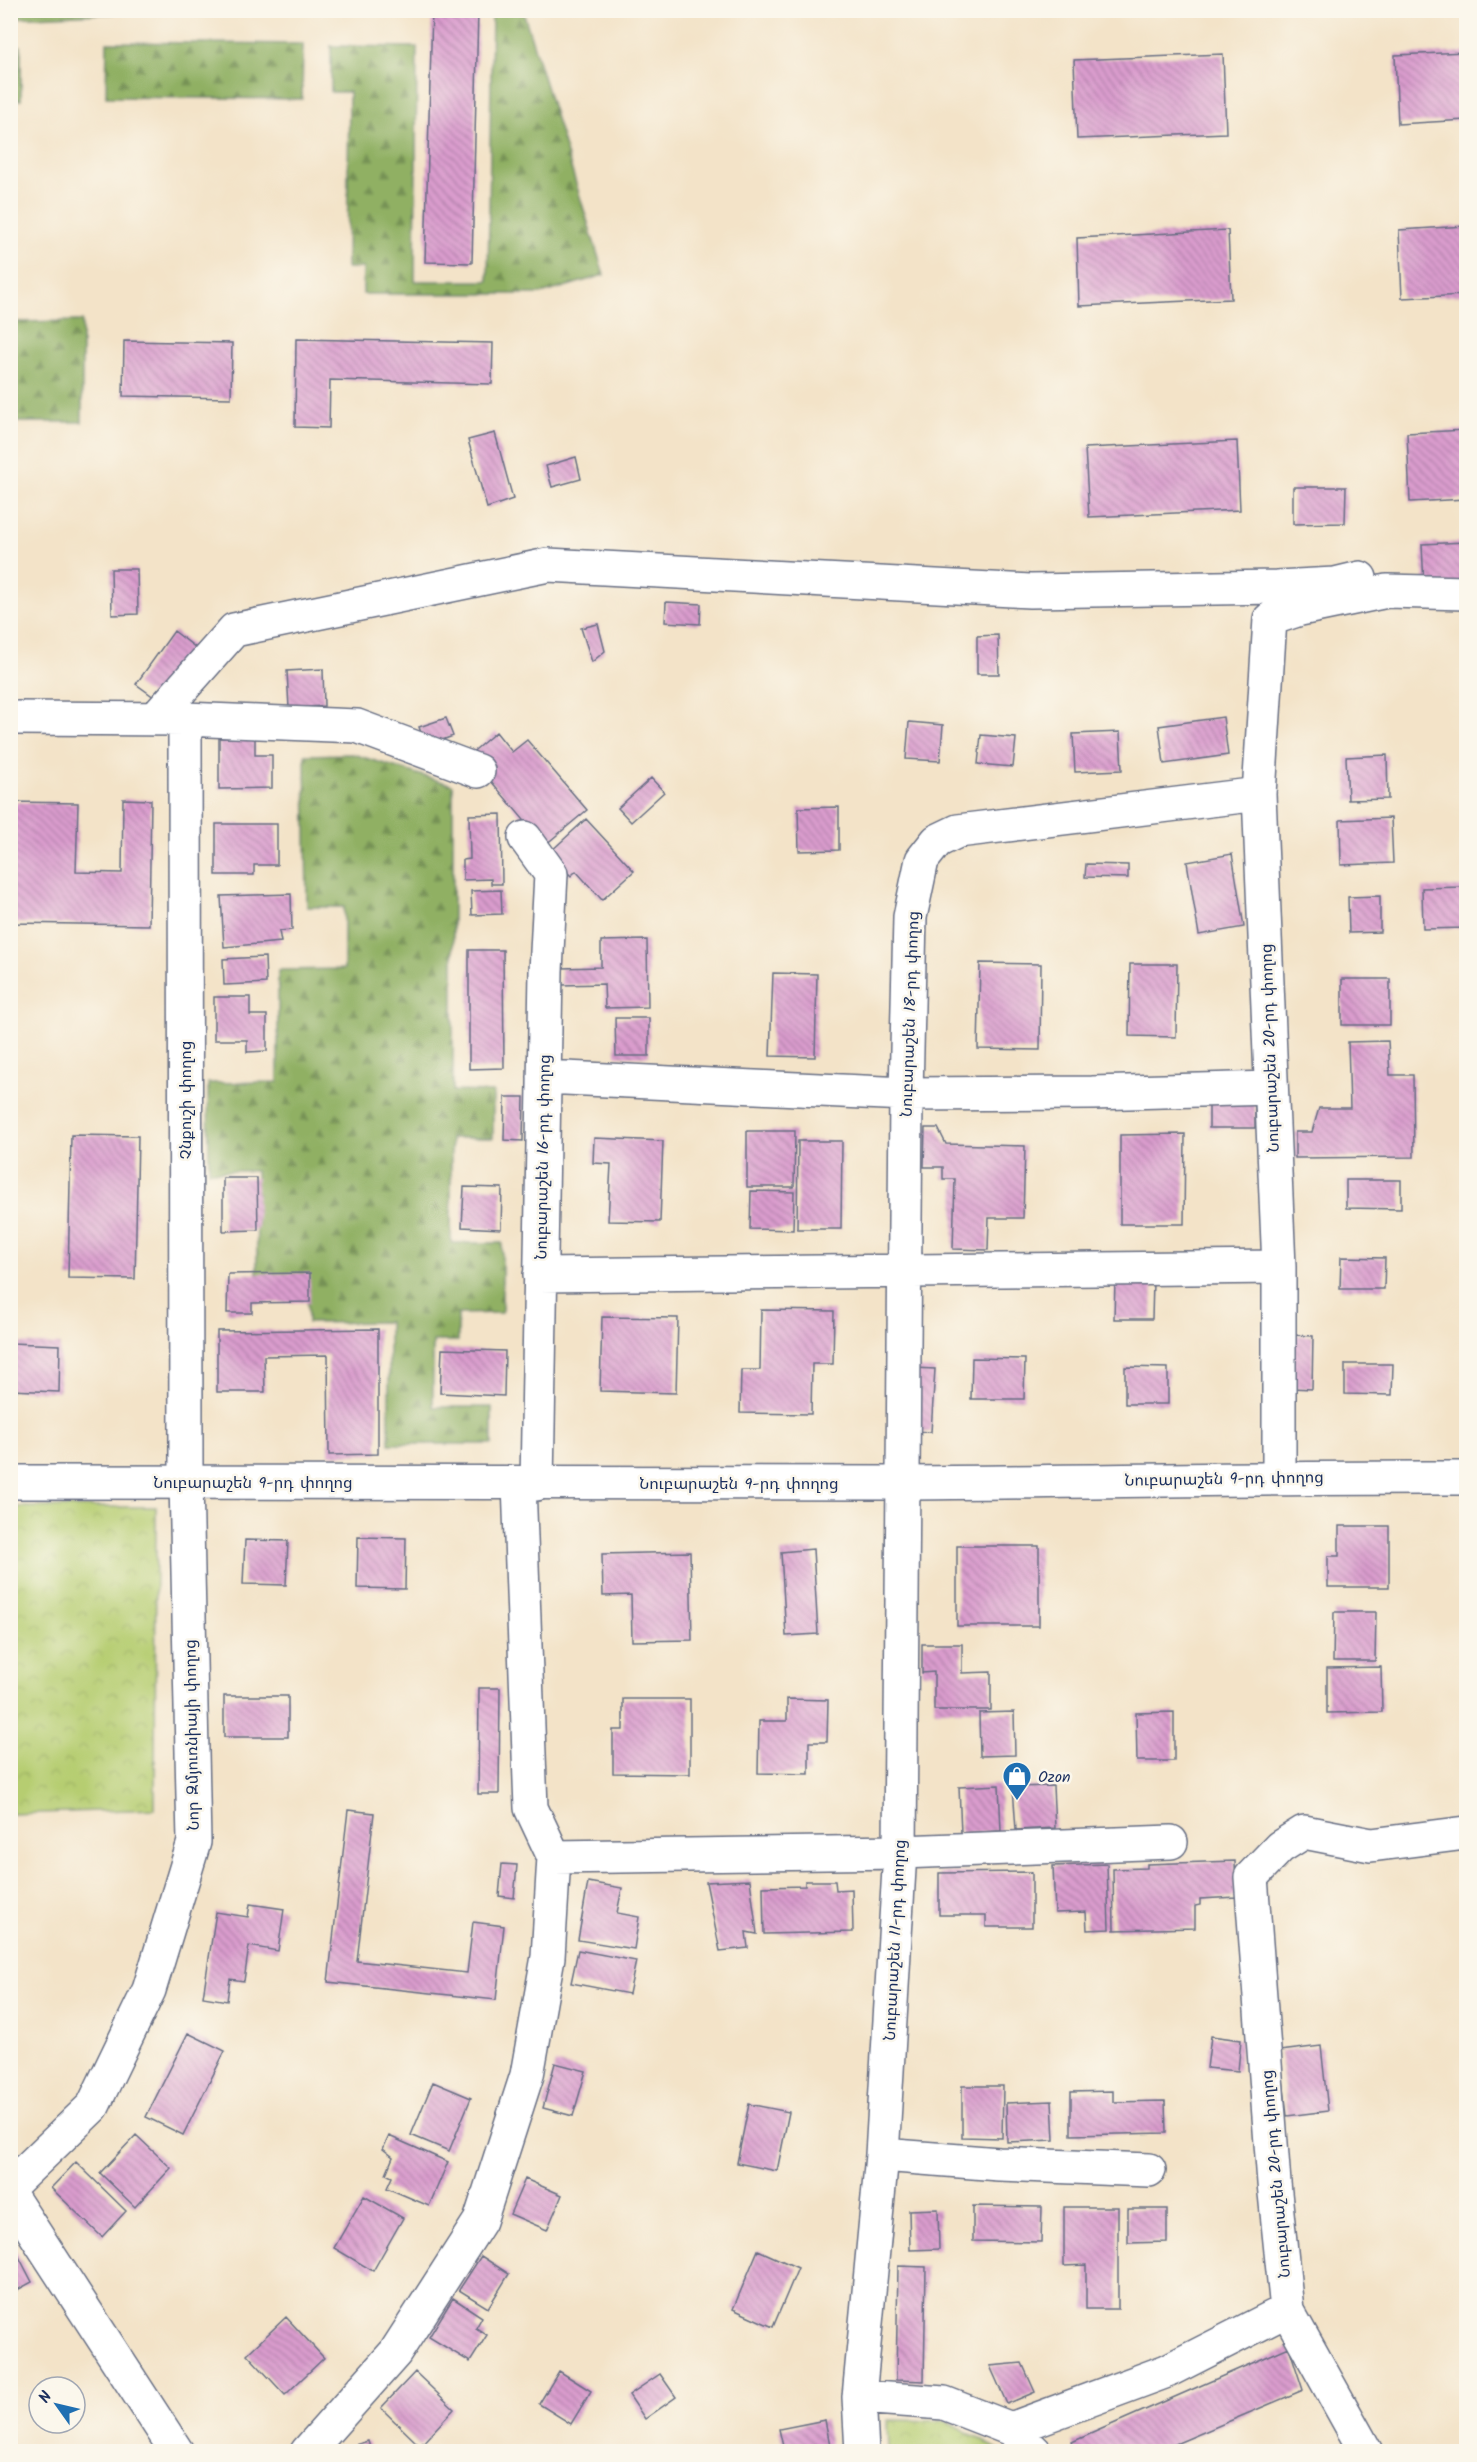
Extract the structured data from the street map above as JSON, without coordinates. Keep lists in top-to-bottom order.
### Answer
{
  "streets": {
    "street": [
      "Նուբարաշեն 18-րդ փողոց",
      "Նուբարաշեն 20-րդ փողոց",
      "Չնքուշի փողոց",
      "Նուբարաշեն 16-րդ փողոց",
      "Նուբարաշեն 9-րդ փողոց",
      "Նոր Զմյուռնիայի փողոց",
      "Նուբարաշեն 11-րդ փողոց"
    ]
  },
  "crossings": [
    ["Նուբարաշեն 18-րդ փողոց", "Նուբարաշեն 20-րդ փողոց"],
    ["Նուբարաշեն 18-րդ փողոց", "Նուբարաշեն 9-րդ փողոց"],
    ["Նուբարաշեն 18-րդ փողոց", "Նուբարաշեն 11-րդ փողոց"],
    ["Նուբարաշեն 20-րդ փողոց", "Նուբարաշեն 9-րդ փողոց"],
    ["Չնքուշի փողոց", "Նուբարաշեն 9-րդ փողոց"],
    ["Չնքուշի փողոց", "Նոր Զմյուռնիայի փողոց"],
    ["Նուբարաշեն 16-րդ փողոց", "Նուբարաշեն 9-րդ փողոց"],
    ["Նուբարաշեն 9-րդ փողոց", "Նոր Զմյուռնիայի փողոց"],
    ["Նուբարաշեն 9-րդ փողոց", "Նուբարաշեն 11-րդ փողոց"]
  ],
  "places": {
    "shop": ["Ozon"]
  },
  "north": "top left"
}
